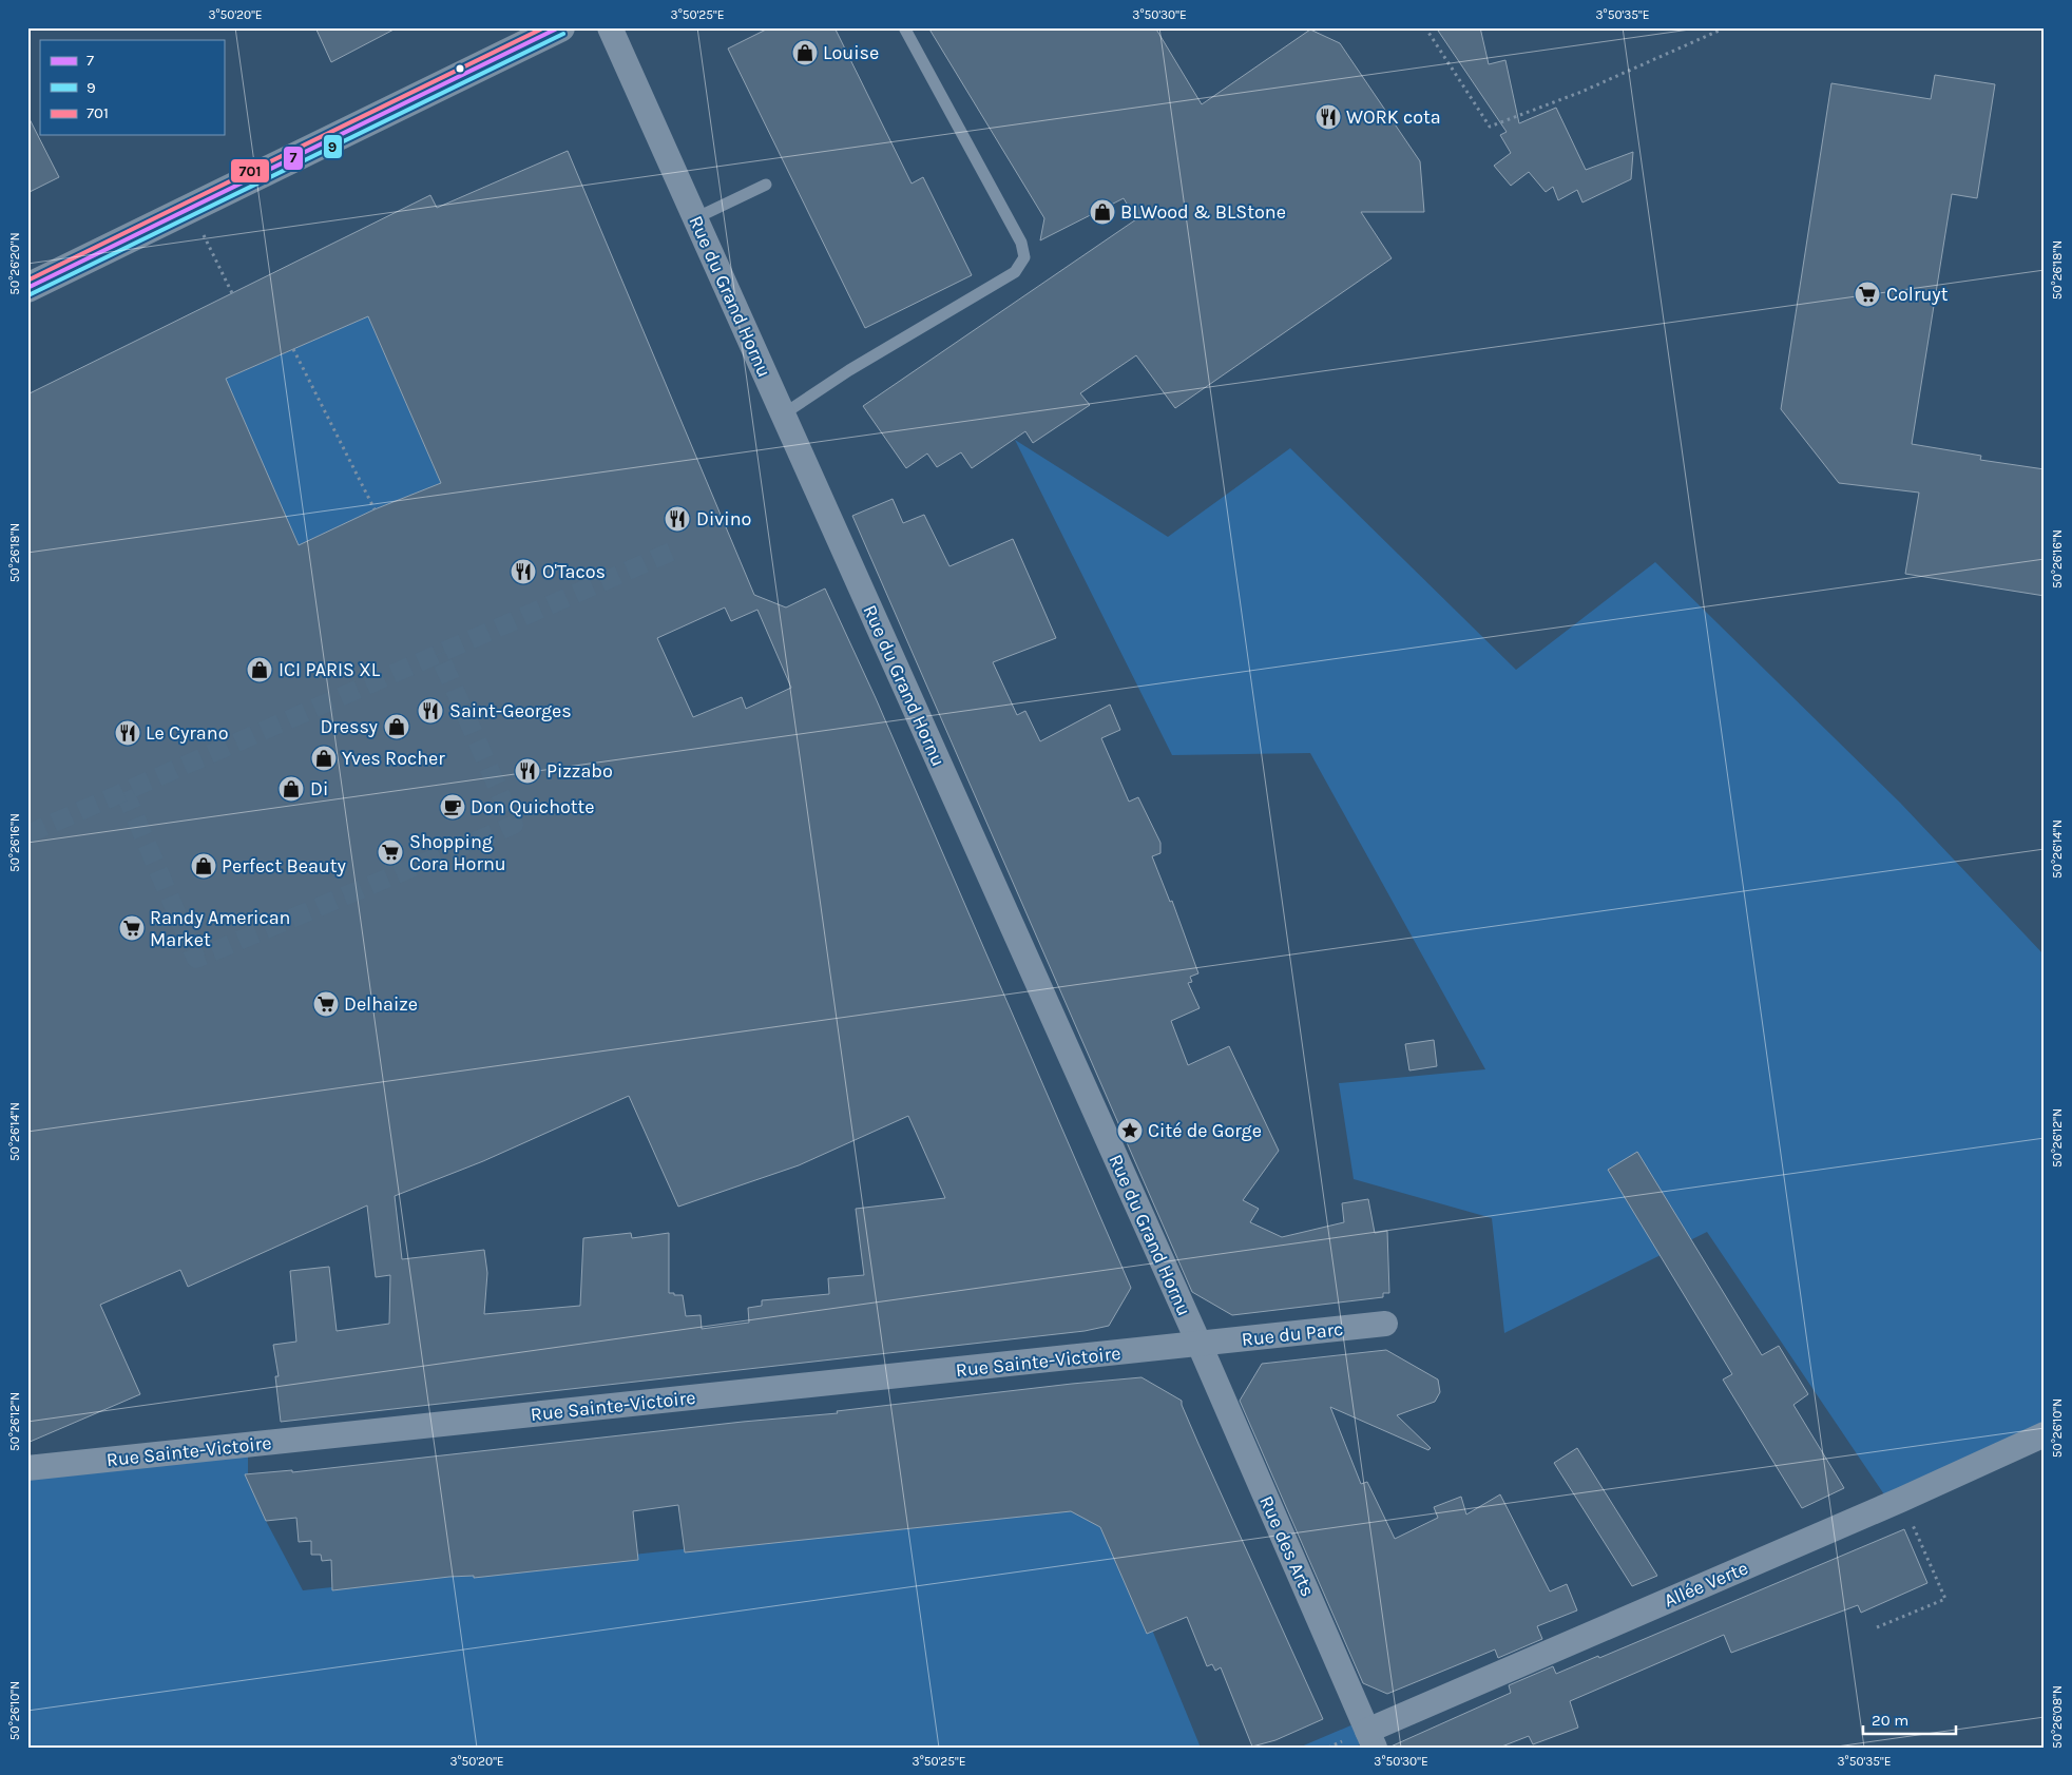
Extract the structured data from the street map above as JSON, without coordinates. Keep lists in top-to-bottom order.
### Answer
{
  "streets": {
    "street": [
      "Rue du Grand Hornu",
      "Rue du Parc",
      "Rue Sainte-Victoire",
      "Rue des Arts",
      "Allée Verte"
    ]
  },
  "crossings": [
    ["Rue du Grand Hornu", "Rue du Parc"],
    ["Rue du Grand Hornu", "Rue Sainte-Victoire"],
    ["Rue du Grand Hornu", "Rue des Arts"],
    ["Rue du Parc", "Rue Sainte-Victoire"],
    ["Rue du Parc", "Rue des Arts"],
    ["Rue Sainte-Victoire", "Rue des Arts"],
    ["Rue des Arts", "Allée Verte"]
  ],
  "places": {
    "shop": [
      "Louise",
      "BLWood & BLStone",
      "ICI PARIS XL",
      "Dressy",
      "Yves Rocher",
      "Di",
      "Perfect Beauty"
    ],
    "restaurant": [
      "WORK cota",
      "Divino",
      "O'Tacos",
      "Saint-Georges",
      "Le Cyrano",
      "Pizzabo"
    ],
    "supermarket": [
      "Colruyt",
      "Shopping Cora Hornu",
      "Randy American Market",
      "Delhaize"
    ],
    "cafe": ["Don Quichotte"],
    "place": ["Cité de Gorge"]
  },
  "lines": ["transit line 7", "transit line 701", "transit line 9"],
  "legend": ["7", "9", "701"],
  "scale_bar": "20 m",
  "coordinates": [
    "3°50'20\"E",
    "3°50'25\"E",
    "3°50'30\"E",
    "3°50'35\"E",
    "50°26'20\"N",
    "50°26'18\"N",
    "50°26'16\"N",
    "50°26'14\"N",
    "50°26'12\"N",
    "50°26'10\"N",
    "50°26'08\"N"
  ]
}
